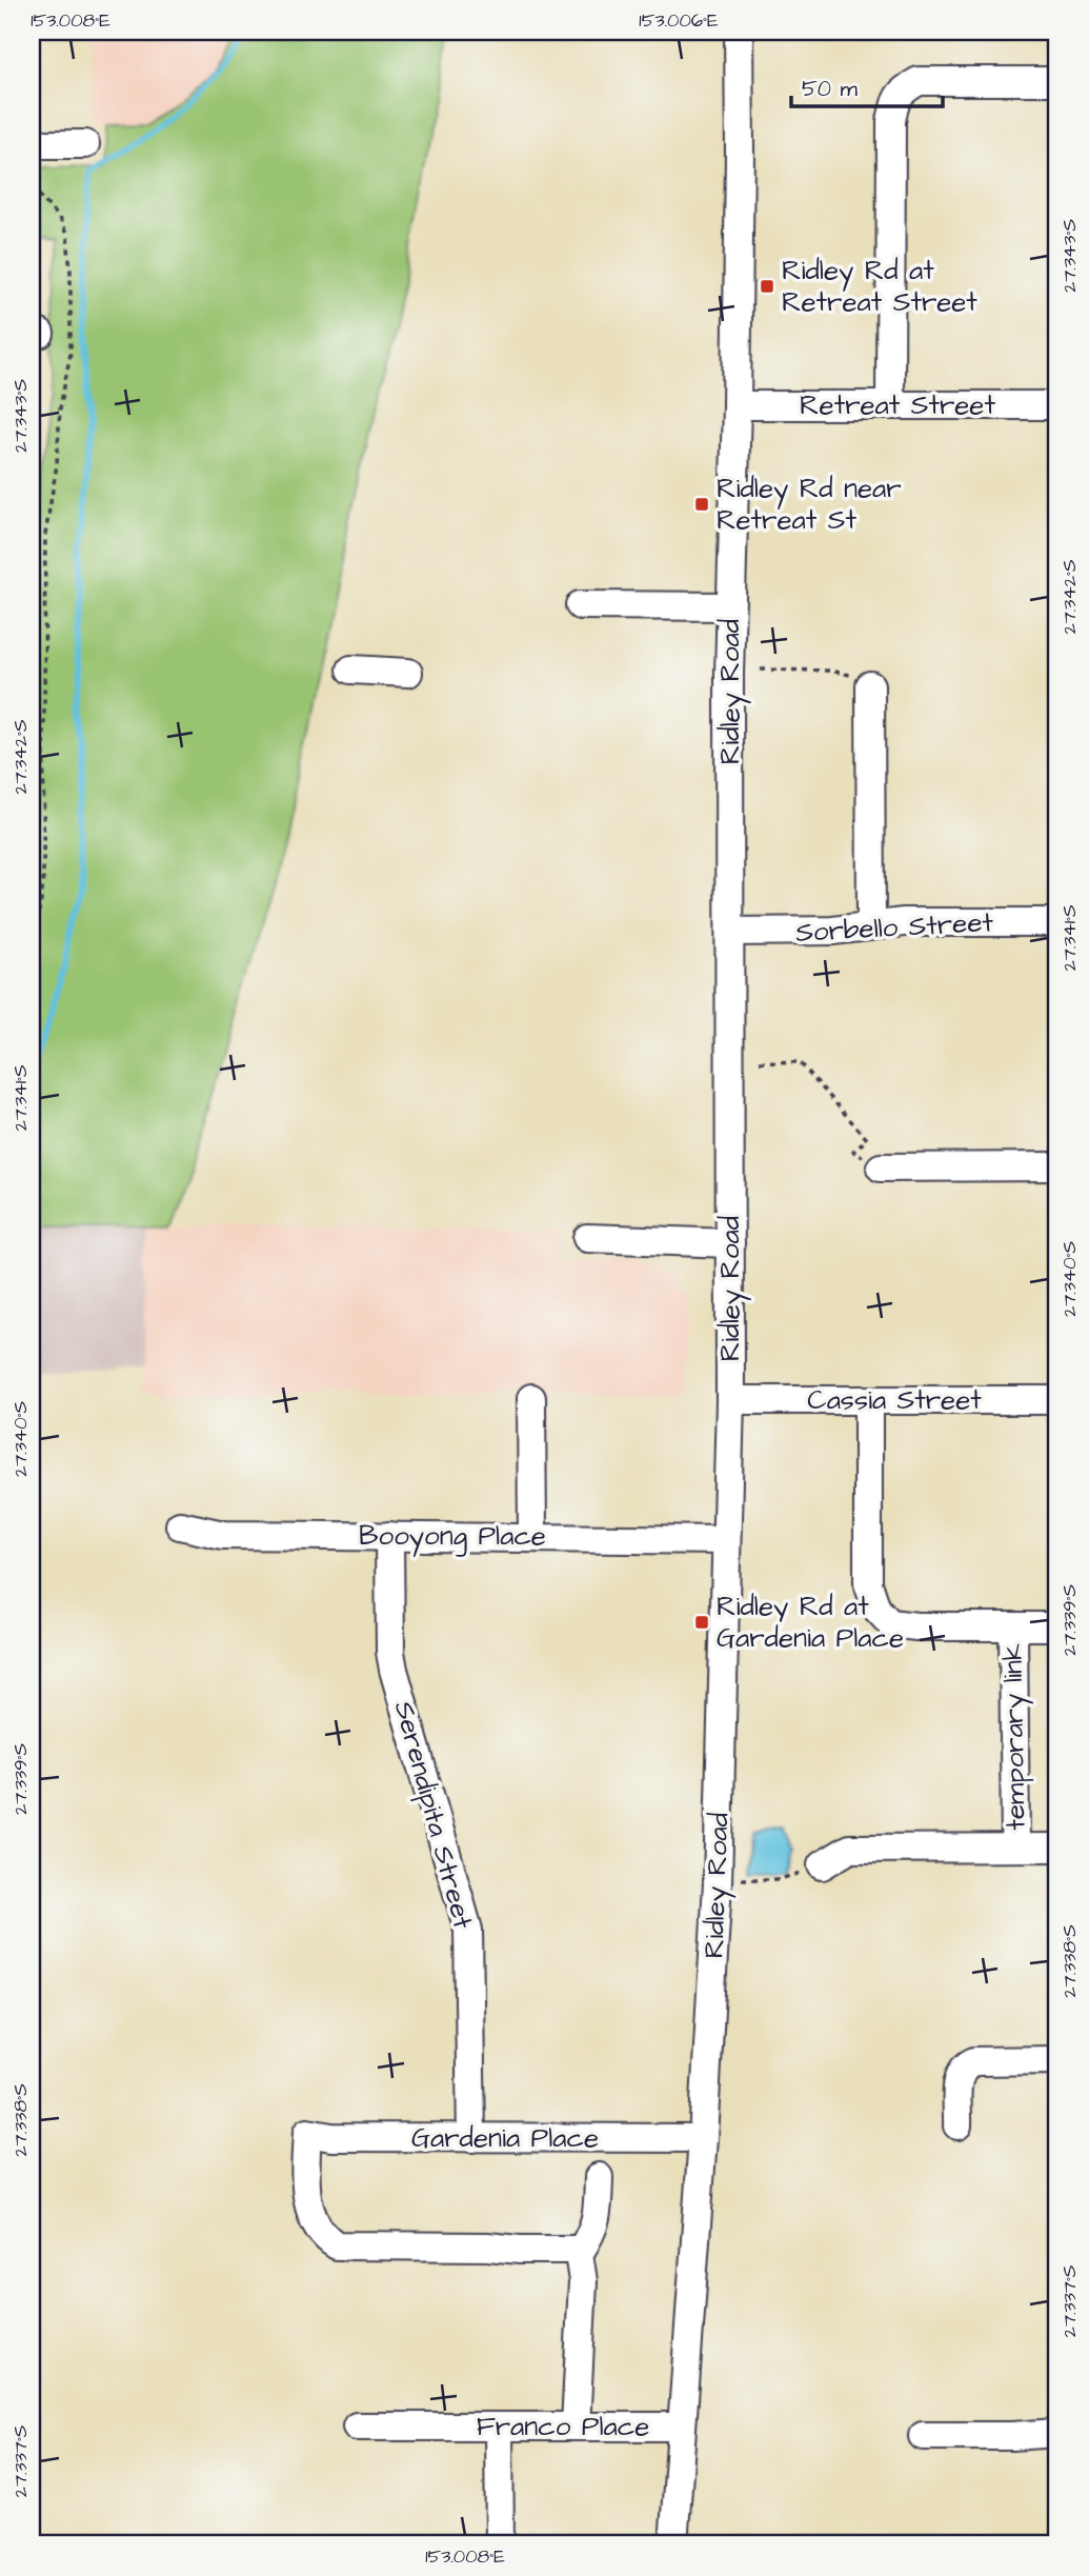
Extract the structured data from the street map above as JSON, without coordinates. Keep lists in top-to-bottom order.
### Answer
{
  "streets": {
    "street": [
      "Retreat Street",
      "Ridley Road",
      "Sorbello Street",
      "Cassia Street",
      "Booyong Place",
      "temporary link",
      "Serendipita Street",
      "Gardenia Place",
      "Franco Place"
    ]
  },
  "crossings": [
    ["Retreat Street", "Ridley Road"],
    ["Ridley Road", "Sorbello Street"],
    ["Ridley Road", "Cassia Street"],
    ["Ridley Road", "Booyong Place"],
    ["Ridley Road", "Gardenia Place"],
    ["Ridley Road", "Franco Place"],
    ["Booyong Place", "Serendipita Street"],
    ["Serendipita Street", "Gardenia Place"]
  ],
  "places": {
    "transit": ["Ridley Rd at Retreat Street", "Ridley Rd near Retreat St", "Ridley Rd at Gardenia Place"]
  },
  "scale_bar": "50 m",
  "coordinates": [
    "153.008°E",
    "153.006°E",
    "27.343°S",
    "27.342°S",
    "27.341°S",
    "27.340°S",
    "27.339°S",
    "27.338°S",
    "27.337°S"
  ]
}
